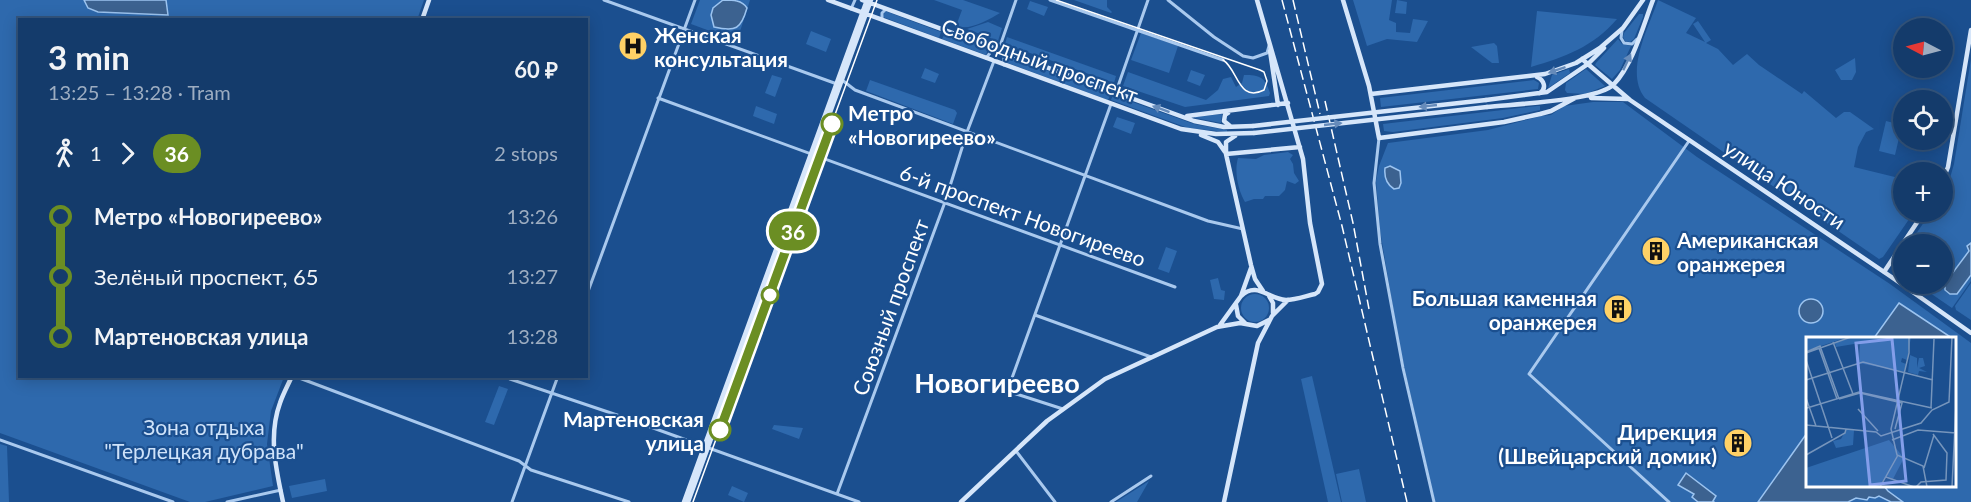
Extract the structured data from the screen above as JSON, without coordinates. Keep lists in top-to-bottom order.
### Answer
{
  "streets": {
    "main road": ["Свободный проспект", "улица Юности"],
    "street": ["6-й проспект Новогиреево", "Союзный проспект"]
  },
  "crossings": [
    ["Свободный проспект", "Союзный проспект"],
    ["6-й проспект Новогиреево", "Союзный проспект"]
  ],
  "districts": ["Новогиреево"],
  "parks": ["Зона отдыха \"Терлецкая дубрава\""],
  "places": {
    "hospital": ["Женская консультация"],
    "other": ["Метро «Новогиреево»", "Мартеновская улица"],
    "building": ["Американская оранжерея", "Большая каменная оранжерея", "Дирекция (Швейцарский домик)"]
  },
  "lines": ["tram line 36"],
  "north": "left",
  "page": {
    "on_map": "36",
    "map_buttons": ["+", "−"],
    "heading": ["3 min", "13:25 – 13:28 · Tram", "60 ₽"],
    "legs": ["1", "36", "2 stops"],
    "list": [
      {
        "name": "Метро «Новогиреево»",
        "value": "13:26"
      },
      {
        "name": "Зелёный проспект, 65",
        "value": "13:27"
      },
      {
        "name": "Мартеновская улица",
        "value": "13:28"
      }
    ]
  }
}
